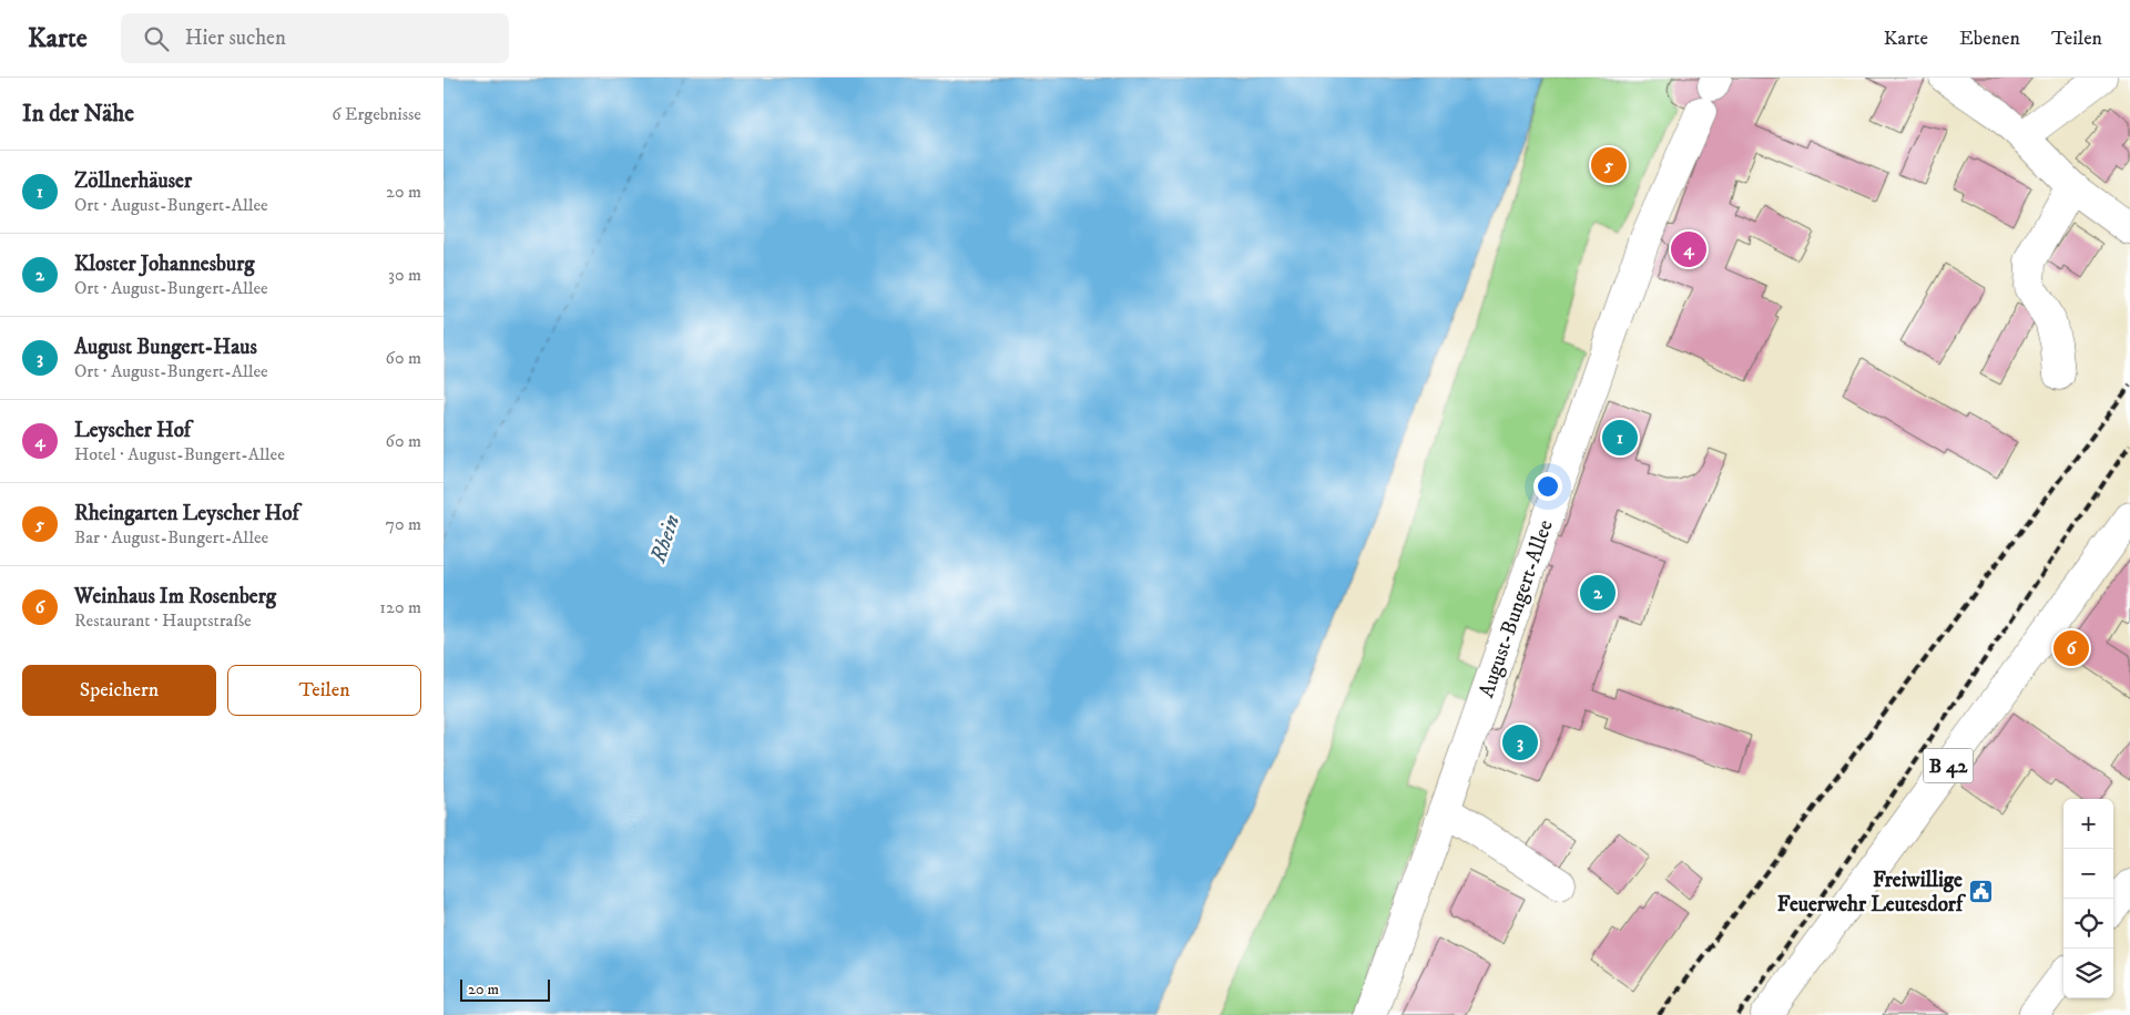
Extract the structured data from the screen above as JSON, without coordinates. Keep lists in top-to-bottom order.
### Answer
{
  "streets": {
    "street": ["August-Bungert-Allee", "B 42"]
  },
  "water": ["Rhein"],
  "places": {
    "public building": ["Freiwillige Feuerwehr Leutesdorf"]
  },
  "scale_bar": "20 m",
  "page": {
    "header": "Karte",
    "search": "Hier suchen",
    "nav": ["Karte", "Ebenen", "Teilen"],
    "heading": ["In der Nähe", "6 Ergebnisse"],
    "pins": [
      "5",
      "4",
      "1",
      "2",
      "6",
      "3"
    ],
    "list": [
      {
        "mark": "1",
        "name": "Zöllnerhäuser",
        "note": "Ort · August-Bungert-Allee",
        "value": "20 m"
      },
      {
        "mark": "2",
        "name": "Kloster Johannesburg",
        "note": "Ort · August-Bungert-Allee",
        "value": "30 m"
      },
      {
        "mark": "3",
        "name": "August Bungert-Haus",
        "note": "Ort · August-Bungert-Allee",
        "value": "60 m"
      },
      {
        "mark": "4",
        "name": "Leyscher Hof",
        "note": "Hotel · August-Bungert-Allee",
        "value": "60 m"
      },
      {
        "mark": "5",
        "name": "Rheingarten Leyscher Hof",
        "note": "Bar · August-Bungert-Allee",
        "value": "70 m"
      },
      {
        "mark": "6",
        "name": "Weinhaus Im Rosenberg",
        "note": "Restaurant · Hauptstraße",
        "value": "120 m"
      }
    ],
    "buttons": ["Speichern", "Teilen"],
    "map_buttons": ["+", "−"],
    "scale": "20 m"
  }
}
